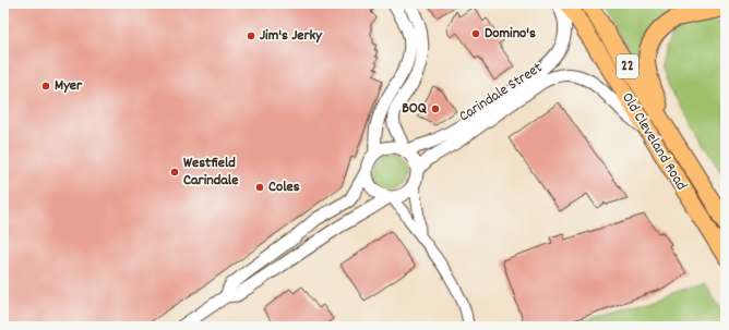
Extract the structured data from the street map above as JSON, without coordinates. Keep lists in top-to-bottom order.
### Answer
{
  "streets": {
    "highway": ["22", "Old Cleveland Road"],
    "street": ["Carindale Street"]
  },
  "crossings": [
    ["Carindale Street", "Old Cleveland Road"]
  ],
  "places": [
    "Domino's",
    "Jim's Jerky",
    "Myer",
    "BOQ",
    "Westfield Carindale",
    "Coles"
  ]
}
